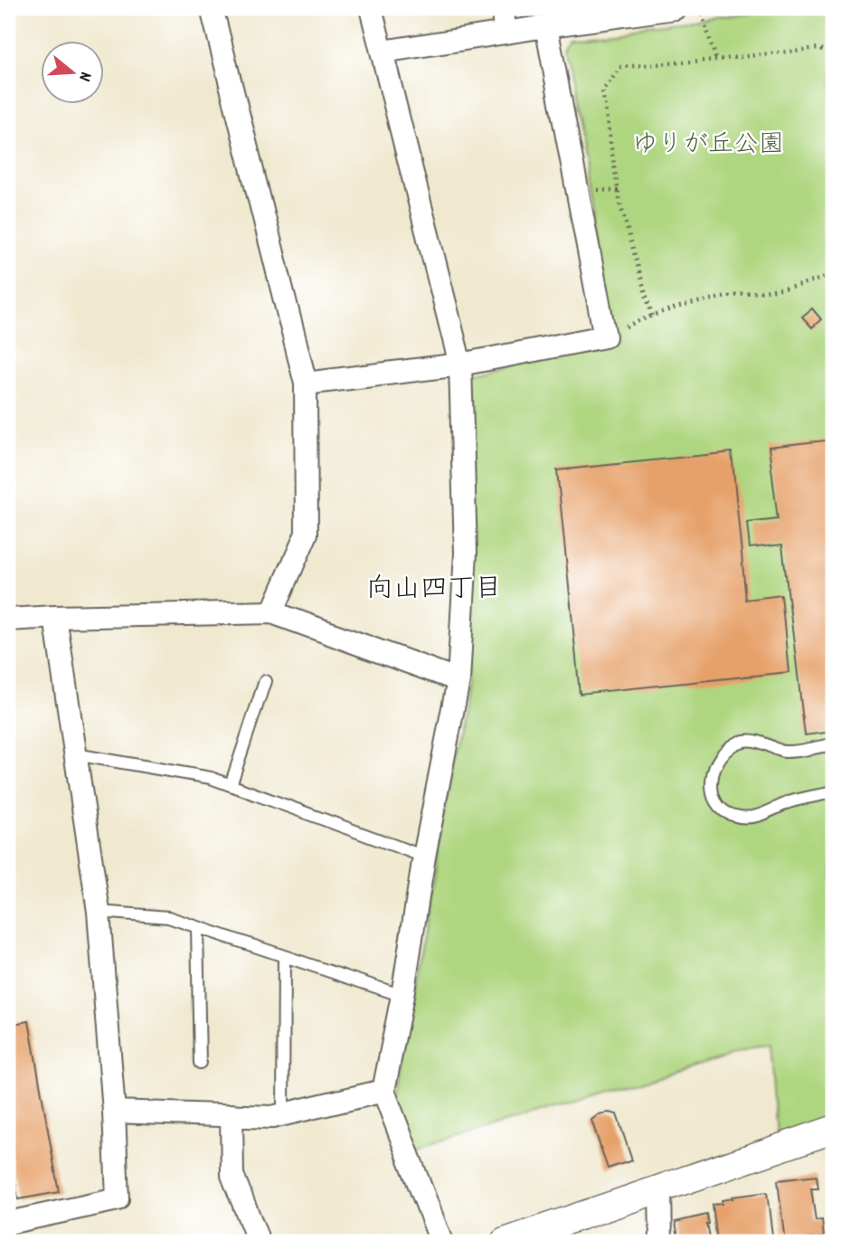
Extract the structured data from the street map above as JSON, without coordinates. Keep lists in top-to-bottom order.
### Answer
{
  "districts": ["向山四丁目"],
  "parks": ["ゆりが丘公園"],
  "north": "right"
}
